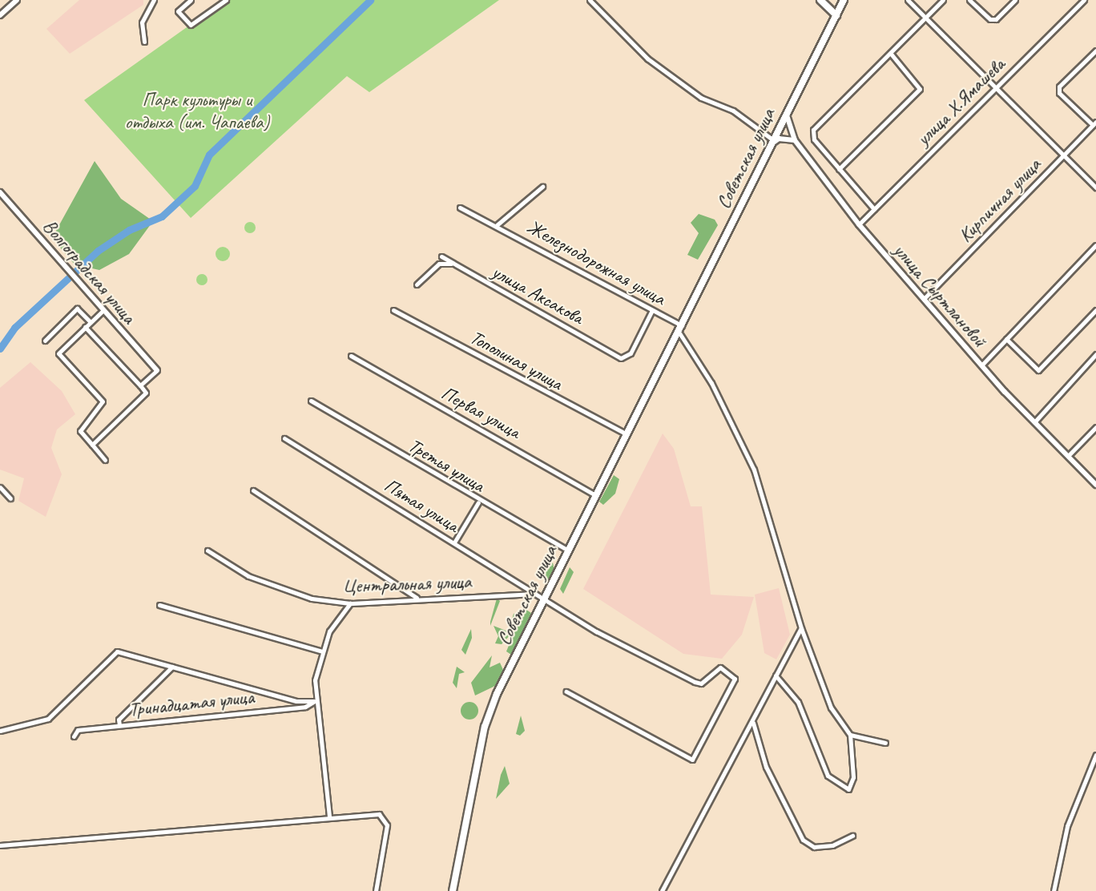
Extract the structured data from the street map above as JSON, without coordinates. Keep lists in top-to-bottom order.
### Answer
{
  "streets": {
    "main road": ["Советская улица"],
    "street": [
      "улица Х.Ямашева",
      "Кирпичная улица",
      "Железнодорожная улица",
      "Волгоградская улица",
      "улица Аксакова",
      "улица Сыртлановой",
      "Тополиная улица",
      "Первая улица",
      "Третья улица",
      "Пятая улица",
      "Центральная улица",
      "Тринадцатая улица"
    ]
  },
  "crossings": [
    ["улица Х.Ямашева", "улица Сыртлановой"],
    ["Советская улица", "Железнодорожная улица"],
    ["Советская улица", "улица Сыртлановой"],
    ["Советская улица", "Тополиная улица"],
    ["Советская улица", "Первая улица"],
    ["Советская улица", "Третья улица"],
    ["Советская улица", "Пятая улица"],
    ["Кирпичная улица", "улица Сыртлановой"],
    ["Железнодорожная улица", "улица Аксакова"],
    ["Пятая улица", "Центральная улица"]
  ],
  "parks": ["Парк культуры и отдыха (им. Чапаева)"]
}
